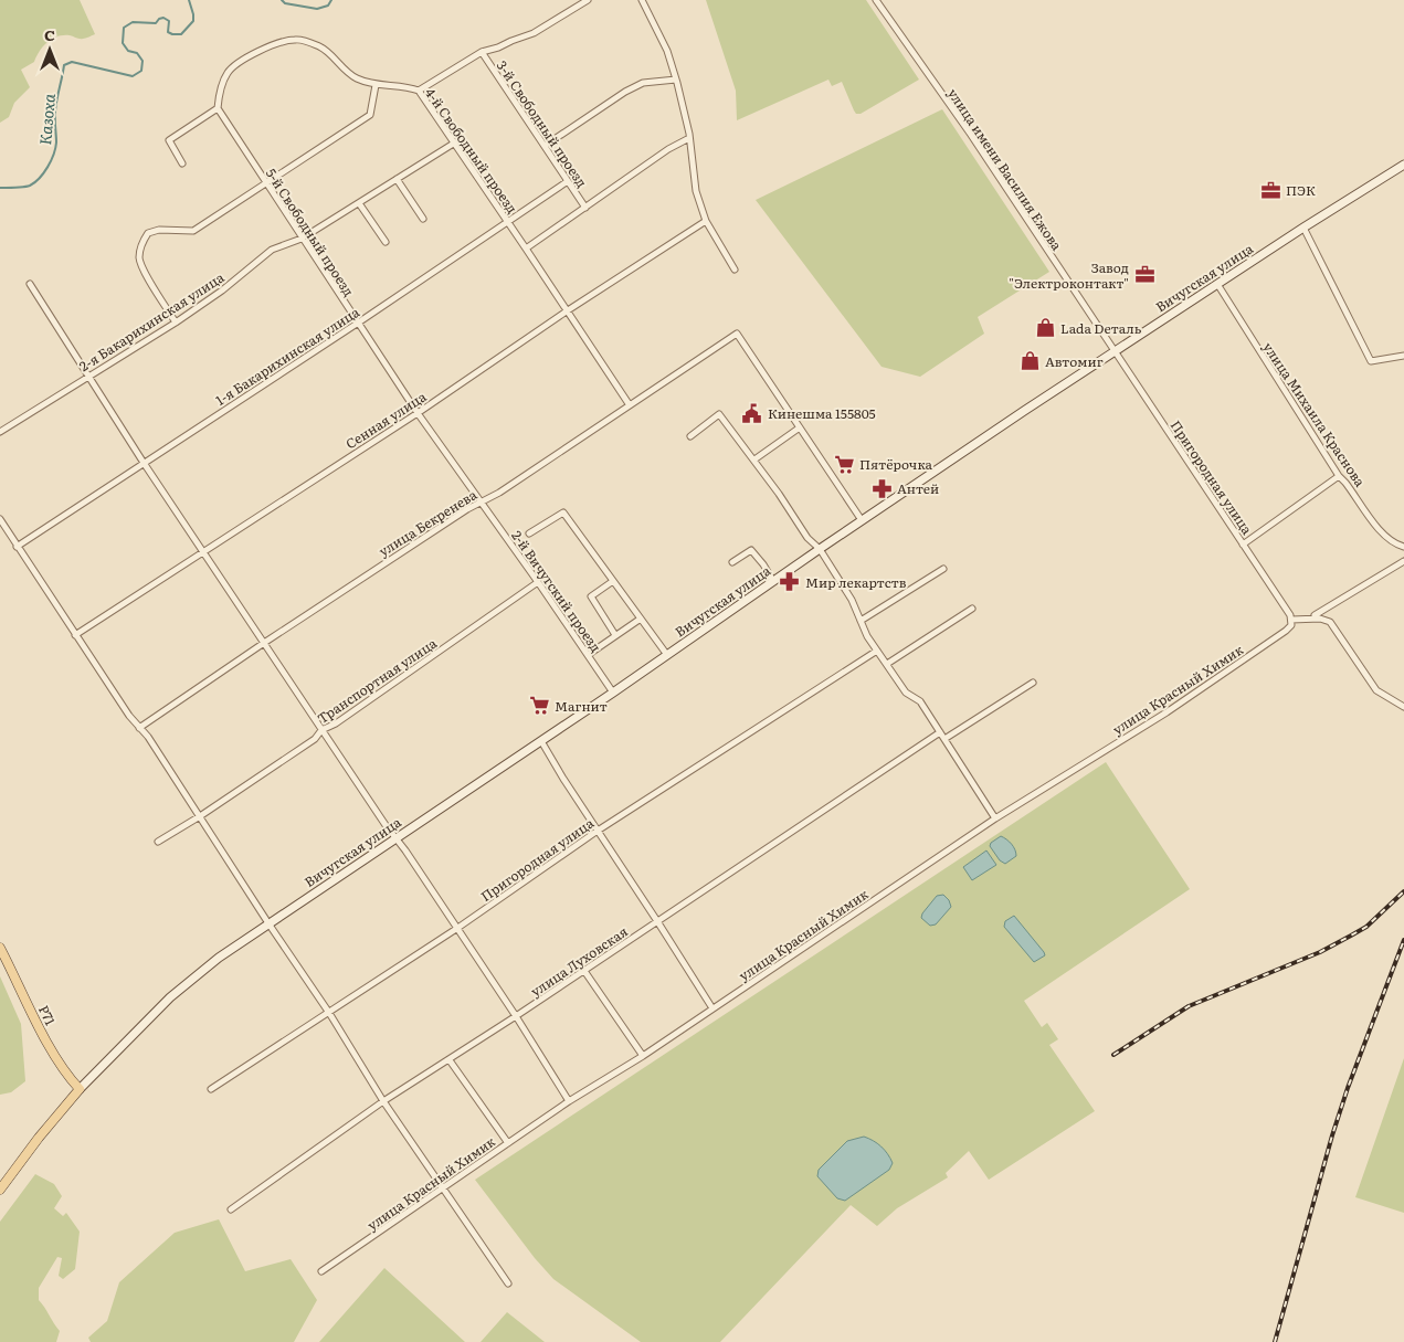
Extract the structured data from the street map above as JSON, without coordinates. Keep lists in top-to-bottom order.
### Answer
{
  "streets": {
    "main road": ["Вичугская улица", "Р71"],
    "street": [
      "3-й Свободный проезд",
      "4-й Свободный проезд",
      "улица имени Василия Ежова",
      "5-й Свободный проезд",
      "2-я Бакарихинская улица",
      "1-я Бакарихинская улица",
      "улица Михаила Краснова",
      "Сенная улица",
      "Пригородная улица",
      "улица Бекренева",
      "2-й Вичугский проезд",
      "Транспортная улица",
      "улица Красный Химик",
      "улица Луховская"
    ]
  },
  "crossings": [
    ["3-й Свободный проезд", "1-я Бакарихинская улица"],
    ["4-й Свободный проезд", "5-й Свободный проезд"],
    ["4-й Свободный проезд", "2-я Бакарихинская улица"],
    ["4-й Свободный проезд", "1-я Бакарихинская улица"],
    ["4-й Свободный проезд", "Сенная улица"],
    ["4-й Свободный проезд", "улица Бекренева"],
    ["улица имени Василия Ежова", "Вичугская улица"],
    ["улица имени Василия Ежова", "Пригородная улица"],
    ["5-й Свободный проезд", "2-я Бакарихинская улица"],
    ["5-й Свободный проезд", "1-я Бакарихинская улица"],
    ["5-й Свободный проезд", "Сенная улица"],
    ["5-й Свободный проезд", "улица Бекренева"],
    ["5-й Свободный проезд", "2-й Вичугский проезд"],
    ["Вичугская улица", "улица Михаила Краснова"],
    ["Вичугская улица", "Пригородная улица"],
    ["Вичугская улица", "2-й Вичугский проезд"],
    ["Вичугская улица", "Р71"],
    ["Пригородная улица", "улица Красный Химик"],
    ["улица Бекренева", "2-й Вичугский проезд"],
    ["2-й Вичугский проезд", "Транспортная улица"]
  ],
  "water": ["Казоха"],
  "places": {
    "office": ["ПЭК", "Завод \"Электроконтакт\""],
    "shop": ["Lada Dеталь", "Автомиг"],
    "public building": ["Кинешма 155805"],
    "supermarket": ["Пятёрочка", "Магнит"],
    "pharmacy": ["Антей", "Мир лекартств"]
  },
  "north": "top"
}
